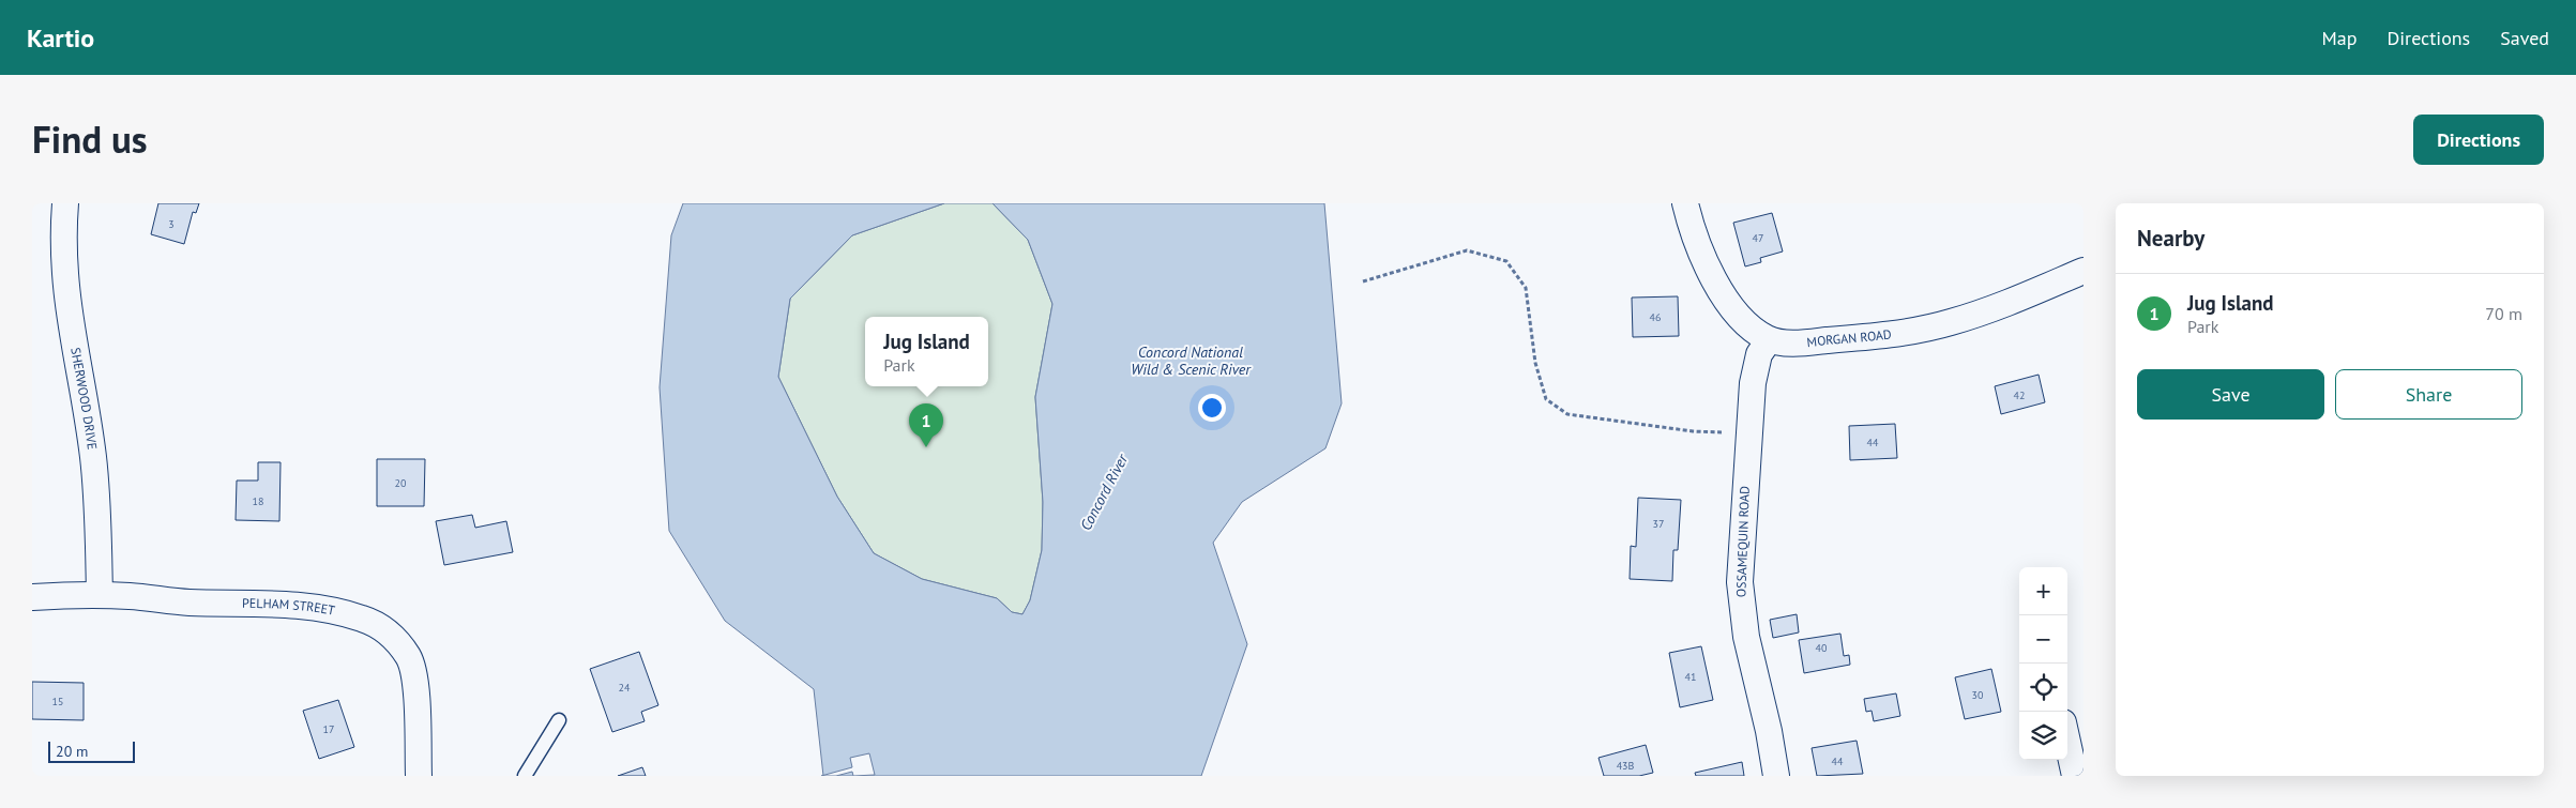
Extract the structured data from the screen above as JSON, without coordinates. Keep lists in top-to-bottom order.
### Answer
{
  "streets": {
    "street": [
      "MORGAN ROAD",
      "SHERWOOD DRIVE",
      "OSSAMEQUIN ROAD",
      "PELHAM STREET"
    ]
  },
  "crossings": [
    ["MORGAN ROAD", "OSSAMEQUIN ROAD"],
    ["SHERWOOD DRIVE", "PELHAM STREET"]
  ],
  "water": ["Concord National Wild & Scenic River", "Concord River"],
  "house_numbers": [
    "3",
    "47",
    "46",
    "42",
    "44",
    "20",
    "18",
    "37",
    "40",
    "41",
    "24",
    "30",
    "15",
    "17",
    "44",
    "43B"
  ],
  "scale_bar": "20 m",
  "page": {
    "header": "Kartio",
    "nav": ["Map", "Directions", "Saved"],
    "title": "Find us",
    "buttons": [
      "Directions",
      ["Save", "Share"]
    ],
    "heading": "Nearby",
    "list": [
      {
        "mark": "1",
        "name": "Jug Island",
        "note": "Park",
        "value": "70 m"
      }
    ],
    "popup": ["Jug Island", "Park"],
    "pins": "1",
    "map_buttons": ["+", "−"],
    "scale": "20 m"
  }
}
